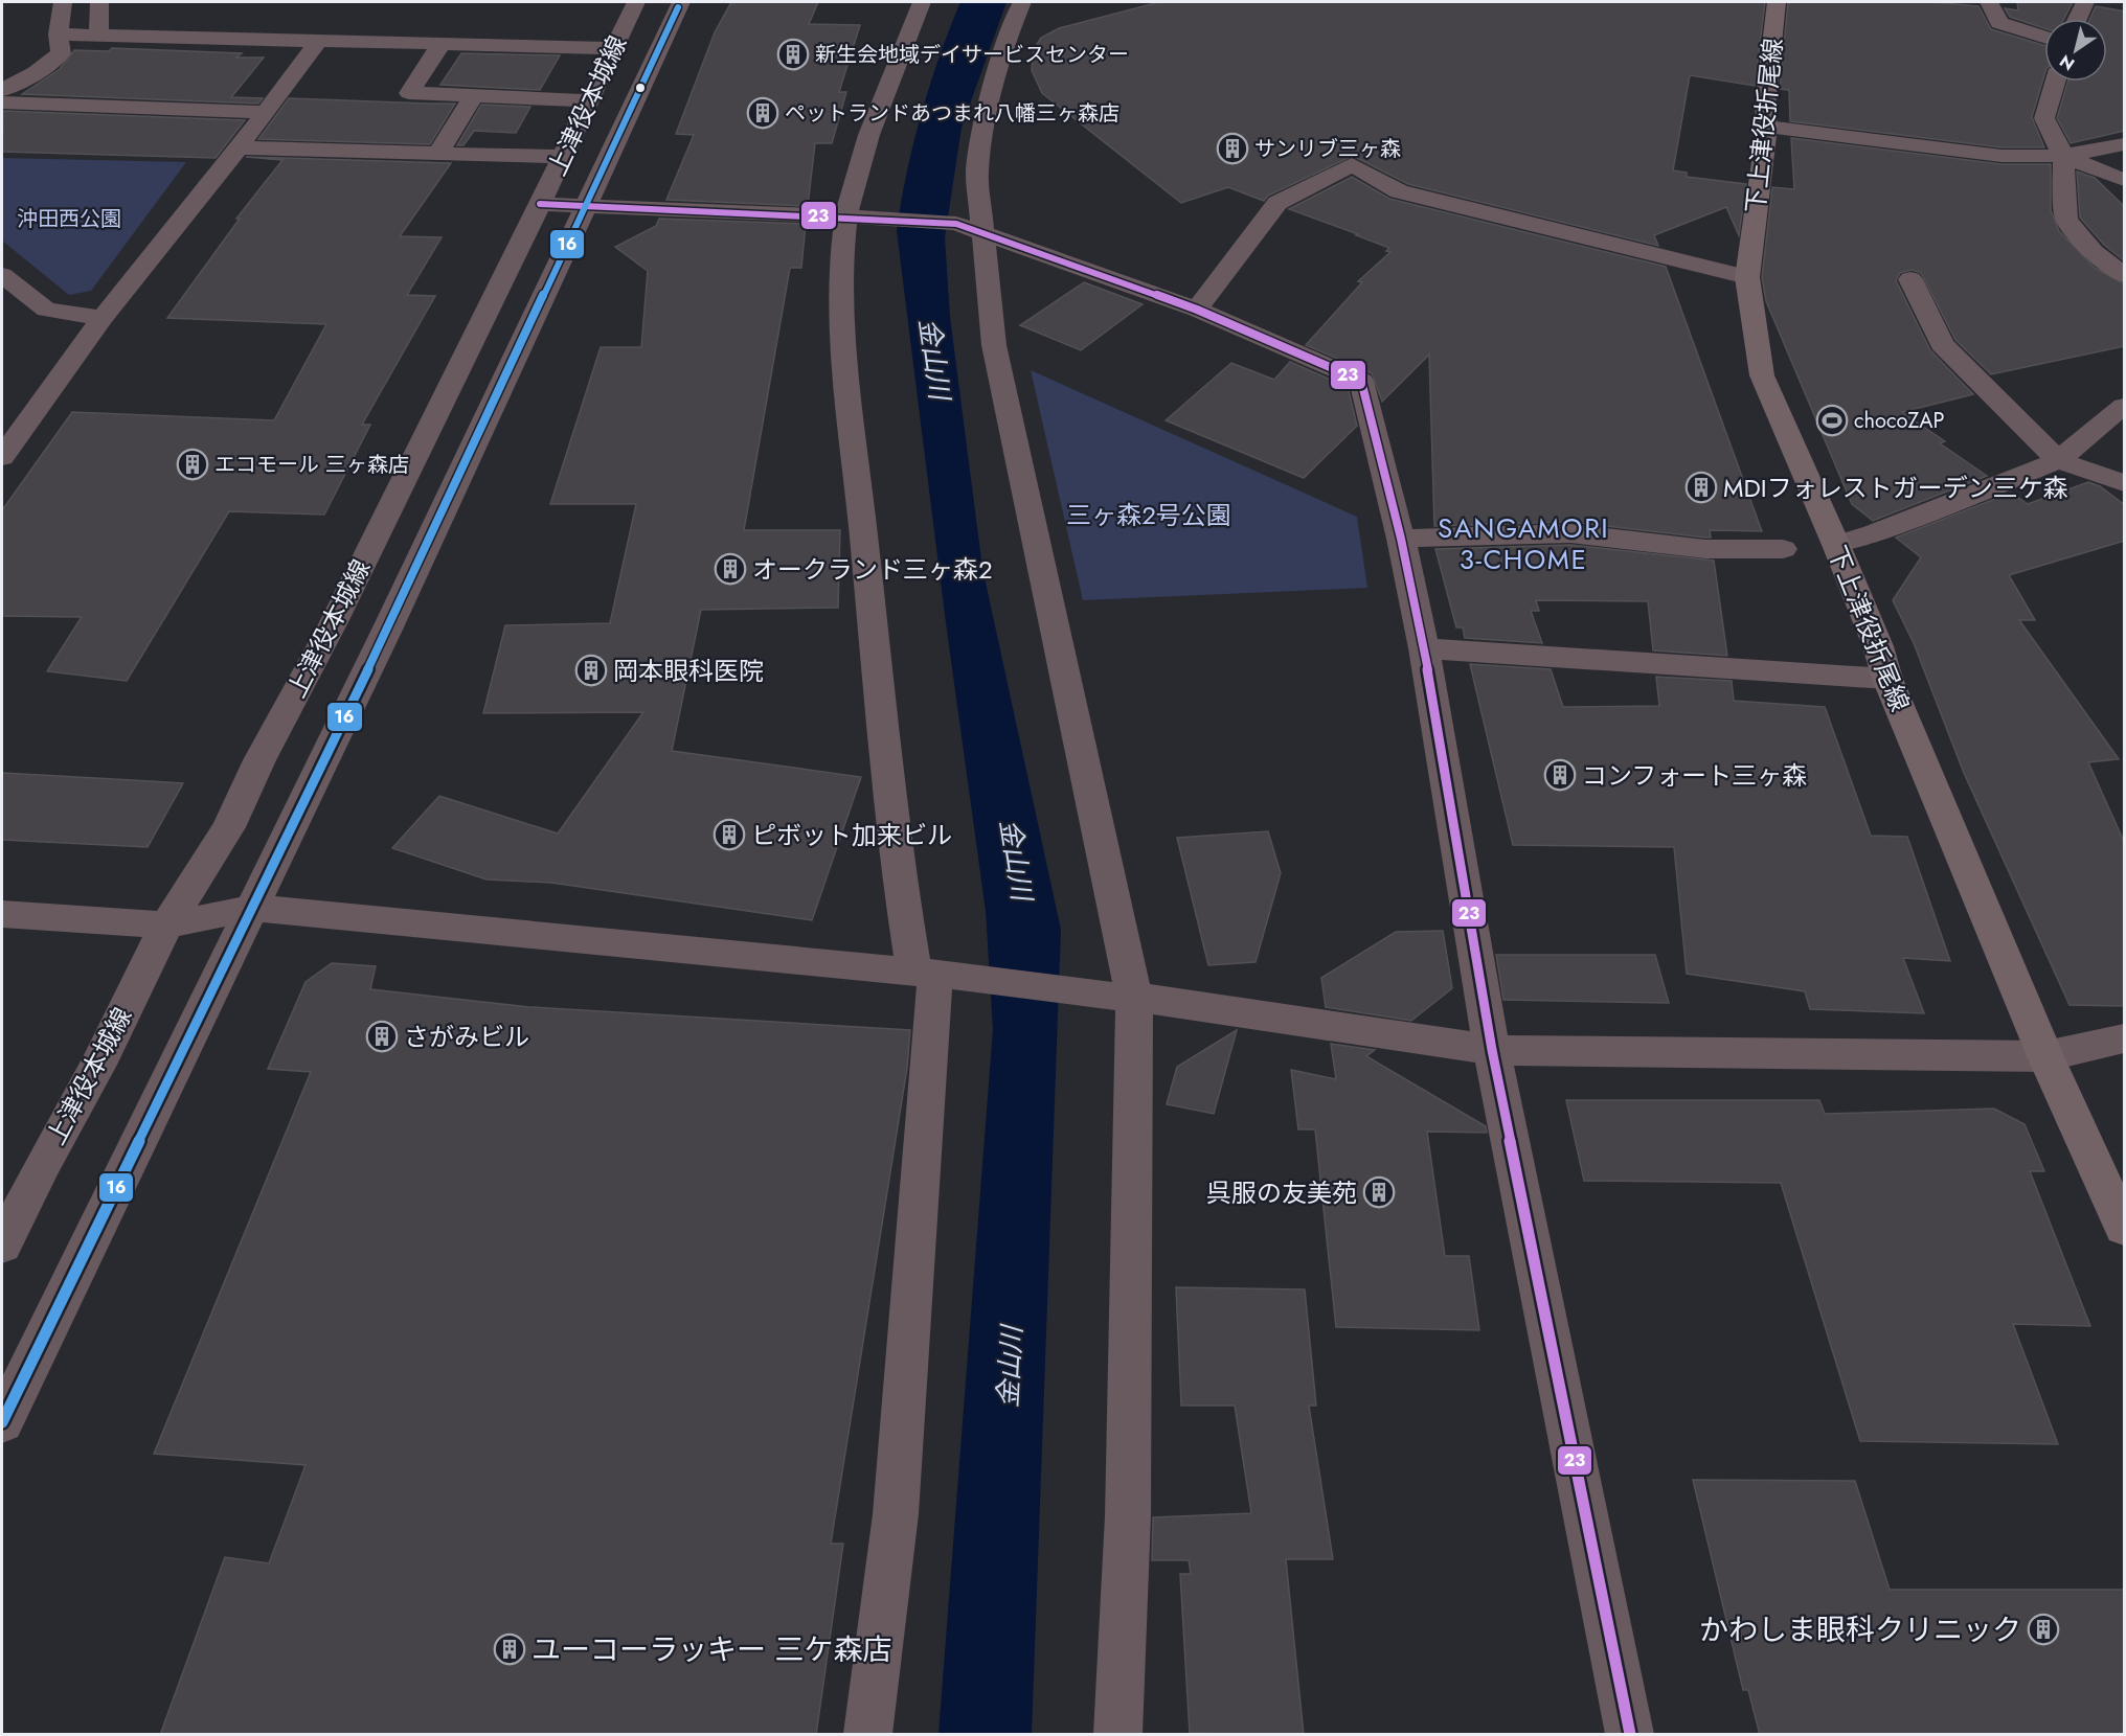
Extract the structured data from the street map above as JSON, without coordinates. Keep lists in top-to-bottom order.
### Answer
{
  "streets": {
    "main road": ["下上津役折尾線"],
    "street": ["上津役本城線"]
  },
  "districts": ["SANGAMORI 3-CHOME"],
  "water": ["金山川"],
  "parks": ["沖田西公園", "三ヶ森2号公園"],
  "places": {
    "building": [
      "新生会地域デイサービスセンター",
      "ペットランドあつまれ八幡三ヶ森店",
      "サンリブ三ヶ森",
      "エコモール 三ヶ森店",
      "MDIフォレストガーデン三ケ森",
      "オークランド三ヶ森2",
      "岡本眼科医院",
      "コンフォート三ヶ森",
      "ピボット加来ビル",
      "さがみビル",
      "呉服の友美苑",
      "かわしま眼科クリニック",
      "ユーコーラッキー 三ケ森店"
    ],
    "sports": ["chocoZAP"]
  },
  "lines": ["transit line 16", "transit line 23"],
  "north": "bottom left"
}
